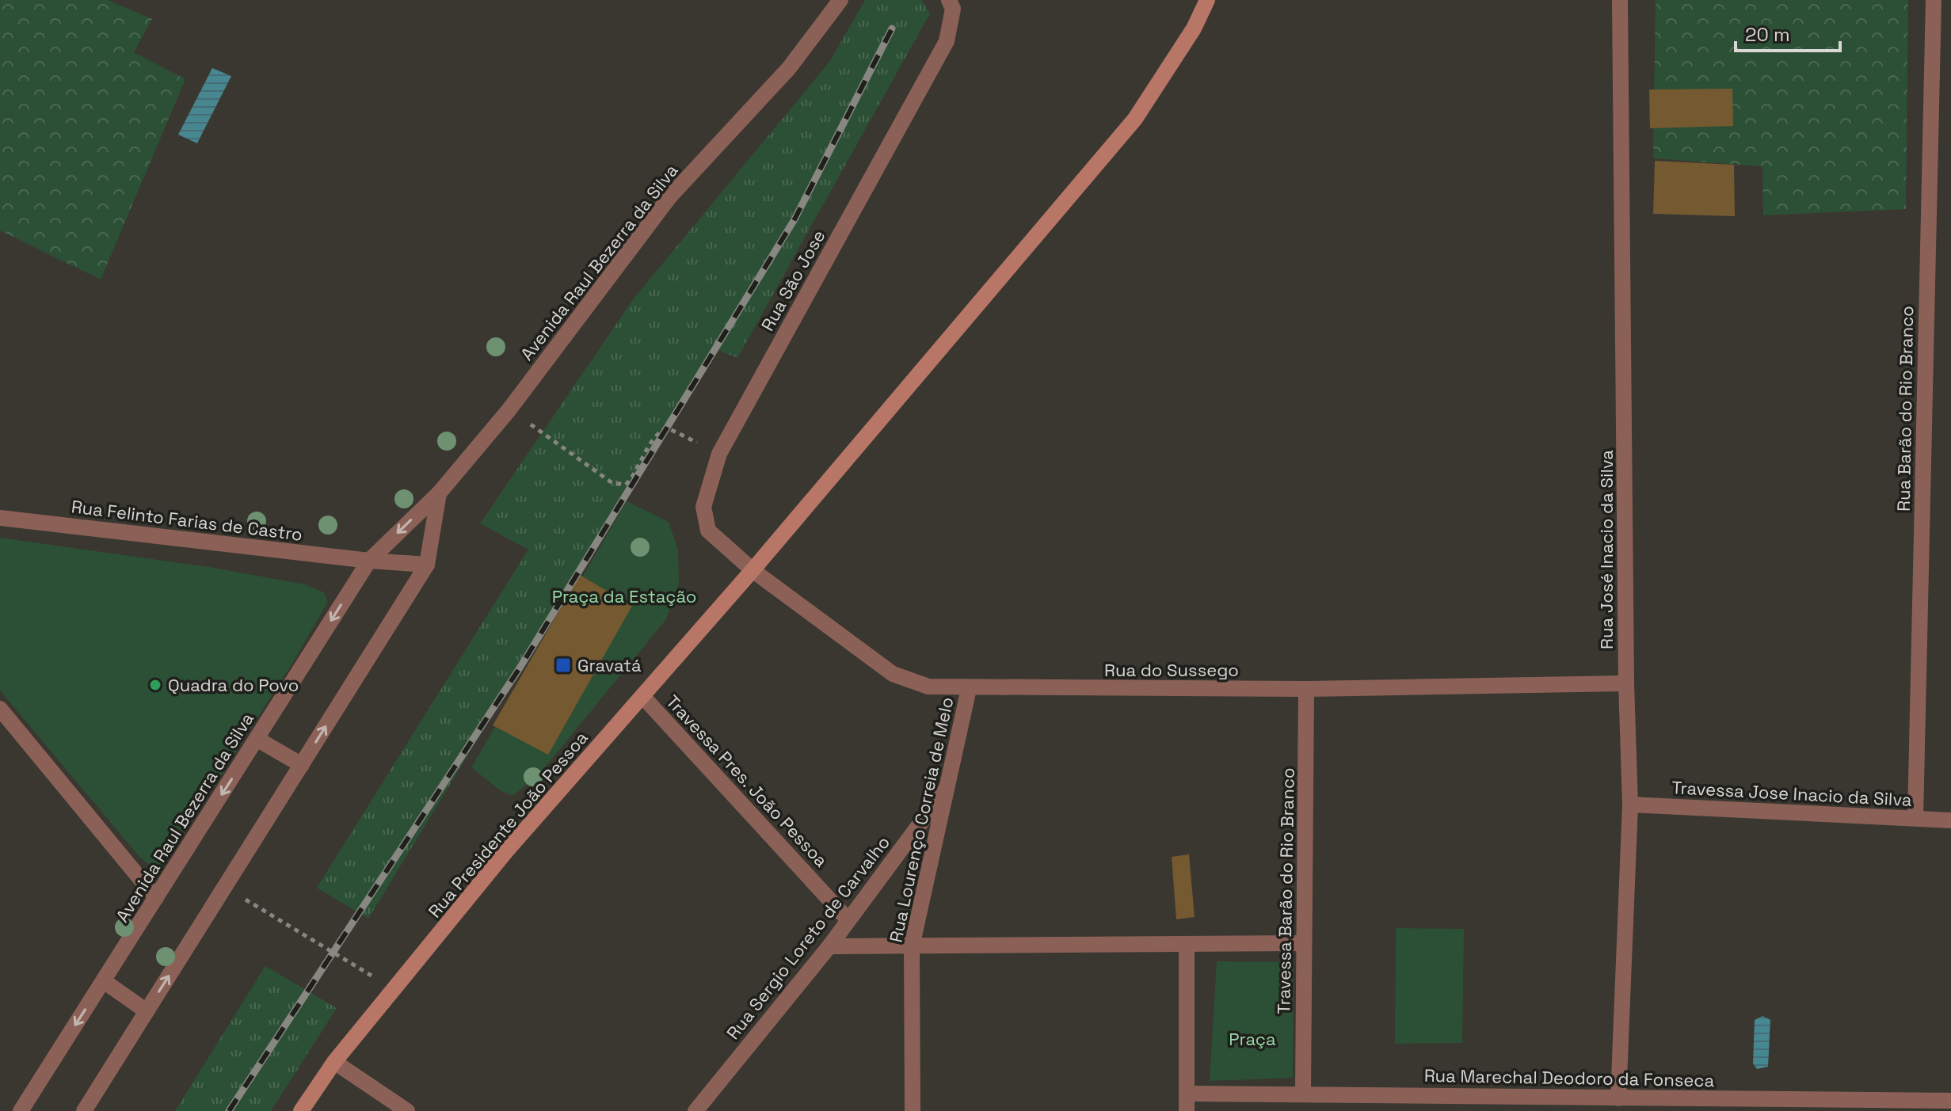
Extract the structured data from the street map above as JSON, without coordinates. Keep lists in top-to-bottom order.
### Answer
{
  "streets": {
    "main road": ["Rua Presidente João Pessoa"],
    "street": [
      "Avenida Raul Bezerra da Silva",
      "Rua São Jose",
      "Rua Barão do Rio Branco",
      "Rua Felinto Farias de Castro",
      "Rua José Inacio da Silva",
      "Rua do Sussego",
      "Travessa Pres. João Pessoa",
      "Travessa Jose Inacio da Silva",
      "Rua Lourenço Correia de Melo",
      "Travessa Barão do Rio Branco",
      "Rua Sergio Loreto de Carvalho",
      "Rua Marechal Deodoro da Fonseca"
    ]
  },
  "crossings": [
    ["Avenida Raul Bezerra da Silva", "Rua Felinto Farias de Castro"],
    ["Rua São Jose", "Rua do Sussego"],
    ["Rua São Jose", "Rua Presidente João Pessoa"],
    ["Rua Barão do Rio Branco", "Travessa Jose Inacio da Silva"],
    ["Rua José Inacio da Silva", "Rua do Sussego"],
    ["Rua José Inacio da Silva", "Travessa Jose Inacio da Silva"],
    ["Rua José Inacio da Silva", "Rua Marechal Deodoro da Fonseca"],
    ["Rua do Sussego", "Rua Lourenço Correia de Melo"],
    ["Rua do Sussego", "Rua Presidente João Pessoa"],
    ["Rua do Sussego", "Travessa Barão do Rio Branco"],
    ["Travessa Pres. João Pessoa", "Rua Presidente João Pessoa"],
    ["Travessa Pres. João Pessoa", "Rua Sergio Loreto de Carvalho"],
    ["Rua Lourenço Correia de Melo", "Rua Sergio Loreto de Carvalho"],
    ["Travessa Barão do Rio Branco", "Rua Marechal Deodoro da Fonseca"]
  ],
  "parks": ["Praça da Estação", "Praça"],
  "places": {
    "transit": ["Gravatá"],
    "other": ["Quadra do Povo"]
  },
  "scale_bar": "20 m"
}
